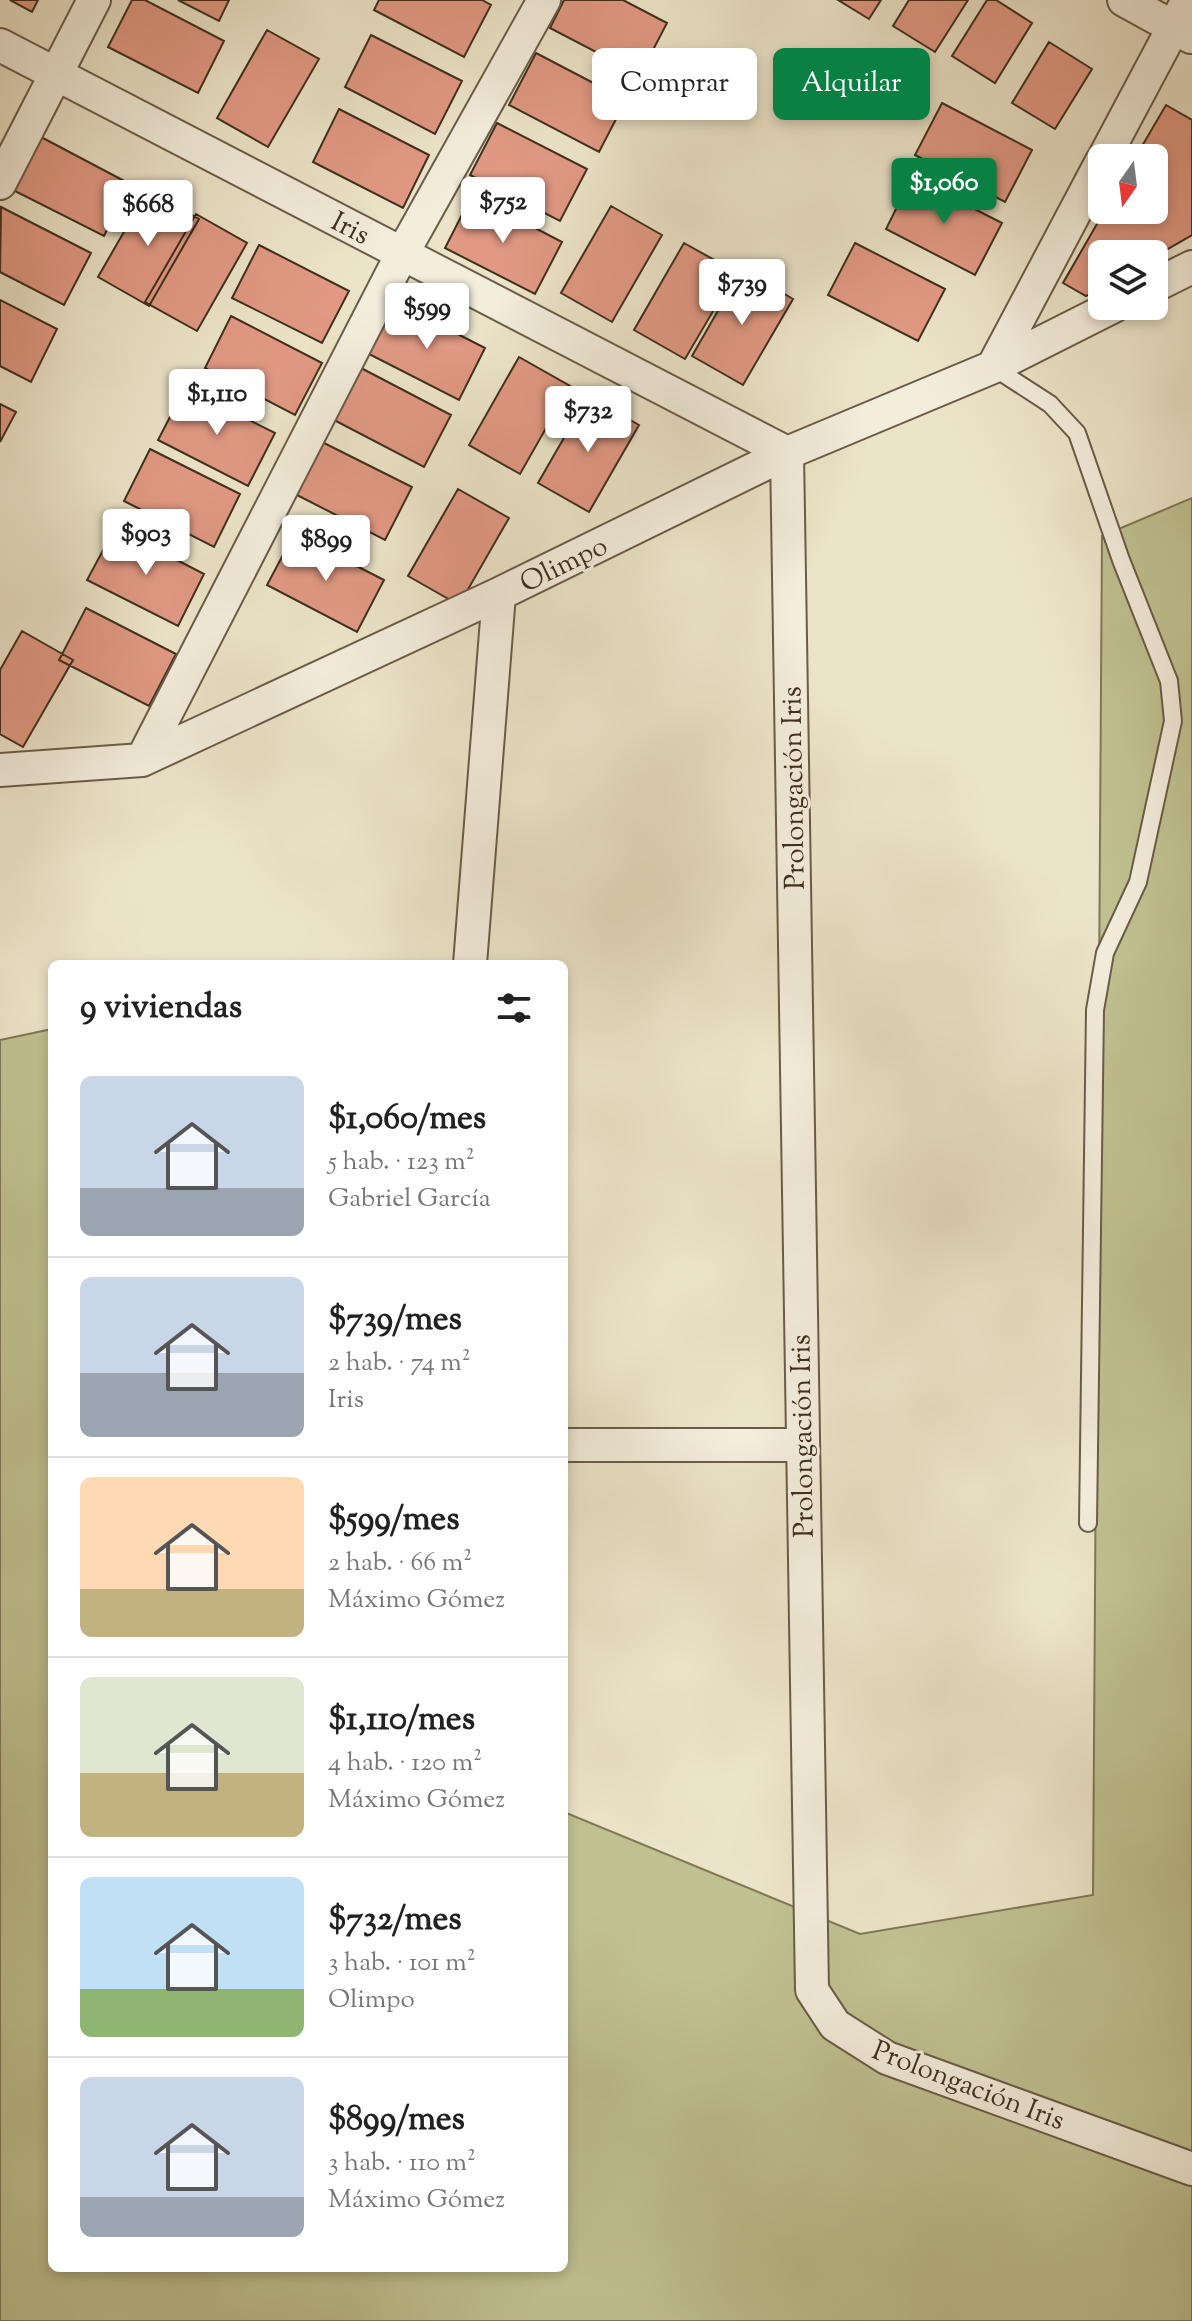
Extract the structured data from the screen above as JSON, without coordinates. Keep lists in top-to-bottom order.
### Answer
{
  "streets": {
    "street": ["Iris", "Olimpo", "Prolongación Iris"]
  },
  "crossings": [
    ["Iris", "Olimpo"],
    ["Iris", "Prolongación Iris"],
    ["Olimpo", "Prolongación Iris"]
  ],
  "north": "bottom",
  "page": {
    "chip": ["Comprar", "Alquilar"],
    "price": [
      "$1,060",
      "$752",
      "$668",
      "$739",
      "$599",
      "$1,110",
      "$732",
      "$903",
      "$899"
    ],
    "heading": "9 viviendas",
    "list": [
      {
        "name": "$1,060/mes",
        "note": "5 hab. · 123 m² · Gabriel García"
      },
      {
        "name": "$739/mes",
        "note": "2 hab. · 74 m² · Iris"
      },
      {
        "name": "$599/mes",
        "note": "2 hab. · 66 m² · Máximo Gómez"
      },
      {
        "name": "$1,110/mes",
        "note": "4 hab. · 120 m² · Máximo Gómez"
      },
      {
        "name": "$732/mes",
        "note": "3 hab. · 101 m² · Olimpo"
      },
      {
        "name": "$899/mes",
        "note": "3 hab. · 110 m² · Máximo Gómez"
      }
    ]
  }
}
